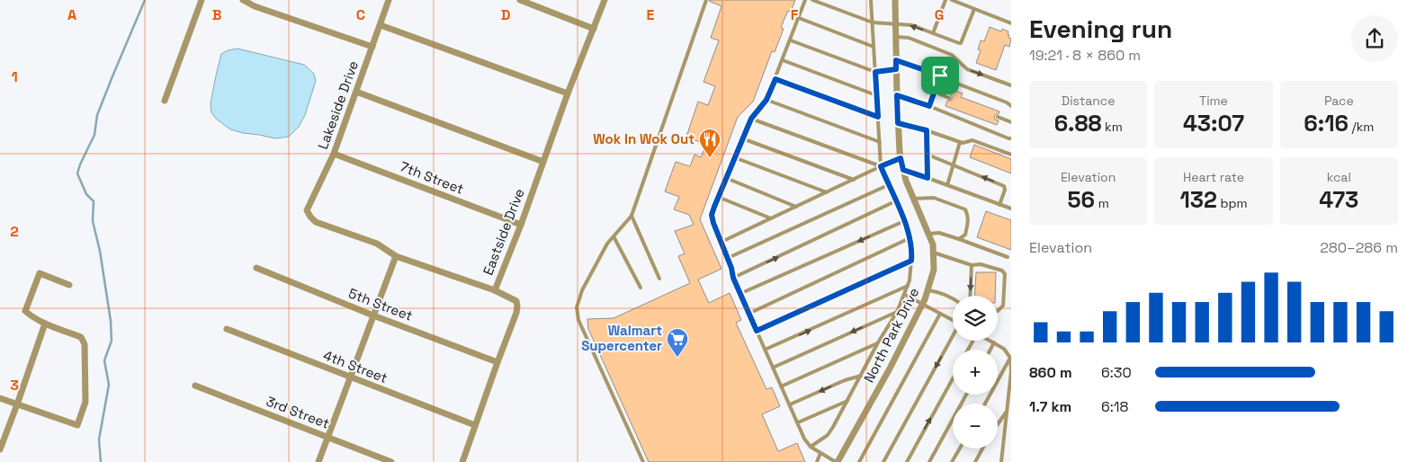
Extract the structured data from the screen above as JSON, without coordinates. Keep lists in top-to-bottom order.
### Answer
{
  "streets": {
    "street": [
      "Lakeside Drive",
      "7th Street",
      "Eastside Drive",
      "5th Street",
      "North Park Drive",
      "4th Street",
      "3rd Street"
    ]
  },
  "crossings": [
    ["Lakeside Drive", "7th Street"],
    ["7th Street", "Eastside Drive"],
    ["Eastside Drive", "5th Street"],
    ["Eastside Drive", "4th Street"]
  ],
  "places": {
    "restaurant": ["Wok In Wok Out"],
    "supermarket": ["Walmart Supercenter"]
  },
  "page": {
    "heading": ["Evening run", "19:21 · 8 × 860 m"],
    "stats": [
      ["Distance", "6.88 km"],
      ["Time", "43:07"],
      ["Pace", "6:16 /km"],
      ["Elevation", "56 m"],
      ["Heart rate", "132 bpm"],
      ["kcal", "473"]
    ],
    "chart": ["Elevation", "280–286 m"],
    "map_buttons": ["+", "−"],
    "list": [
      {
        "name": "860 m",
        "note": "6:30"
      },
      {
        "name": "1.7 km",
        "note": "6:18"
      }
    ]
  },
  "grid": {
    "columns": [
      "A",
      "B",
      "C",
      "D",
      "E",
      "F",
      "G"
    ],
    "rows": ["1", "2", "3"]
  }
}
